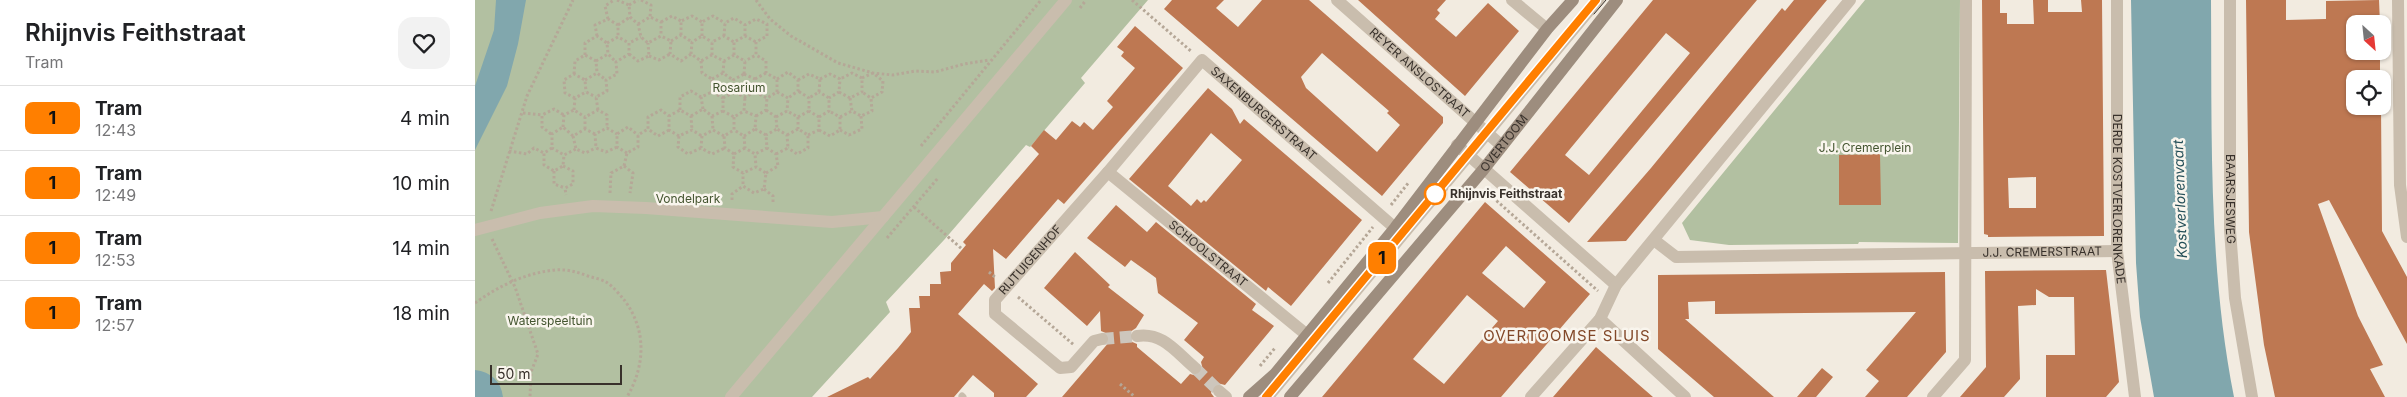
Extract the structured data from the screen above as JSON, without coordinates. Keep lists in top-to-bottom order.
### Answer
{
  "streets": {
    "main road": ["OVERTOOM"],
    "street": [
      "REYER ANSLOSTRAAT",
      "SAXENBURGERSTRAAT",
      "DERDE KOSTVERLORENKADE",
      "BAARSJESWEG",
      "J.J. CREMERSTRAAT",
      "SCHOOLSTRAAT",
      "RIJTUIGENHOF"
    ]
  },
  "crossings": [
    ["REYER ANSLOSTRAAT", "OVERTOOM"],
    ["SAXENBURGERSTRAAT", "RIJTUIGENHOF"],
    ["DERDE KOSTVERLORENKADE", "J.J. CREMERSTRAAT"],
    ["SCHOOLSTRAAT", "RIJTUIGENHOF"]
  ],
  "districts": ["OVERTOOMSE SLUIS"],
  "water": ["Kostverlorenvaart"],
  "parks": [
    "Rosarium",
    "J.J. Cremerplein",
    "Vondelpark",
    "Waterspeeltuin"
  ],
  "places": ["Rhijnvis Feithstraat"],
  "lines": ["tram line 1"],
  "scale_bar": "50 m",
  "north": "bottom right",
  "page": {
    "heading": ["Rhijnvis Feithstraat", "Tram"],
    "on_map": "1",
    "list": [
      {
        "mark": "1",
        "name": "Tram",
        "note": "12:43",
        "value": "4 min"
      },
      {
        "mark": "1",
        "name": "Tram",
        "note": "12:49",
        "value": "10 min"
      },
      {
        "mark": "1",
        "name": "Tram",
        "note": "12:53",
        "value": "14 min"
      },
      {
        "mark": "1",
        "name": "Tram",
        "note": "12:57",
        "value": "18 min"
      }
    ],
    "scale": "50 m"
  }
}
